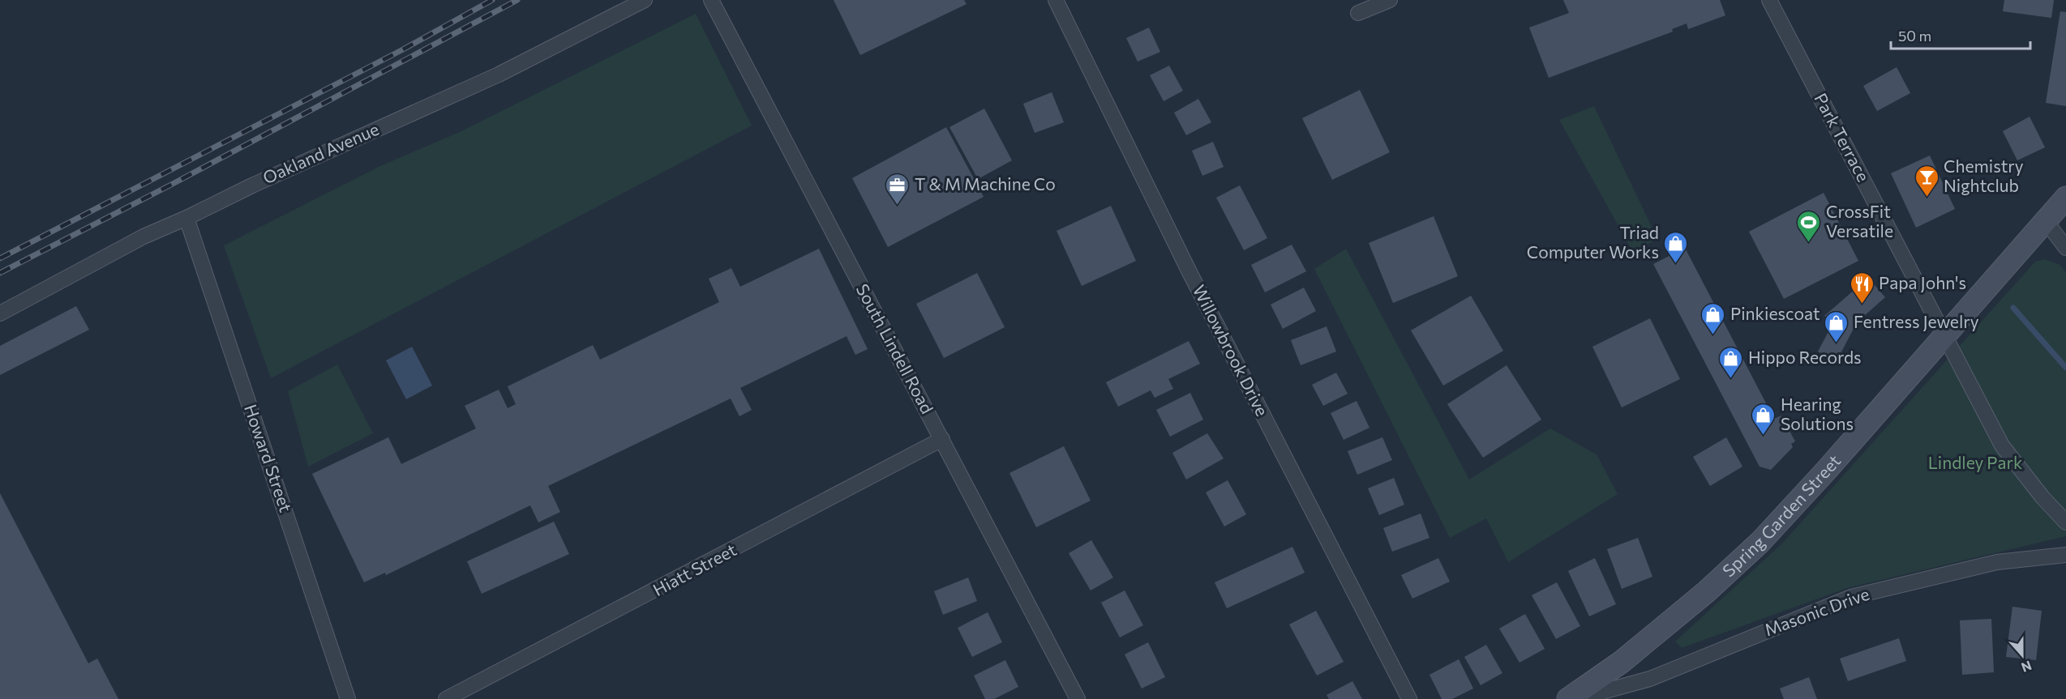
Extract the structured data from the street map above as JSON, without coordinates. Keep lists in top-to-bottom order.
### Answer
{
  "streets": {
    "main road": ["Spring Garden Street"],
    "street": [
      "Park Terrace",
      "Oakland Avenue",
      "South Lindell Road",
      "Willowbrook Drive",
      "Howard Street",
      "Hiatt Street",
      "Masonic Drive"
    ]
  },
  "crossings": [
    ["Park Terrace", "Spring Garden Street"],
    ["Oakland Avenue", "Howard Street"],
    ["South Lindell Road", "Hiatt Street"]
  ],
  "parks": ["Lindley Park"],
  "places": {
    "bar": ["Chemistry Nightclub"],
    "office": ["T & M Machine Co"],
    "sports": ["CrossFit Versatile"],
    "shop": [
      "Triad Computer Works",
      "Pinkiescoat",
      "Fentress Jewelry",
      "Hippo Records",
      "Hearing Solutions"
    ],
    "restaurant": ["Papa John's"]
  },
  "scale_bar": "50 m",
  "north": "bottom"
}
